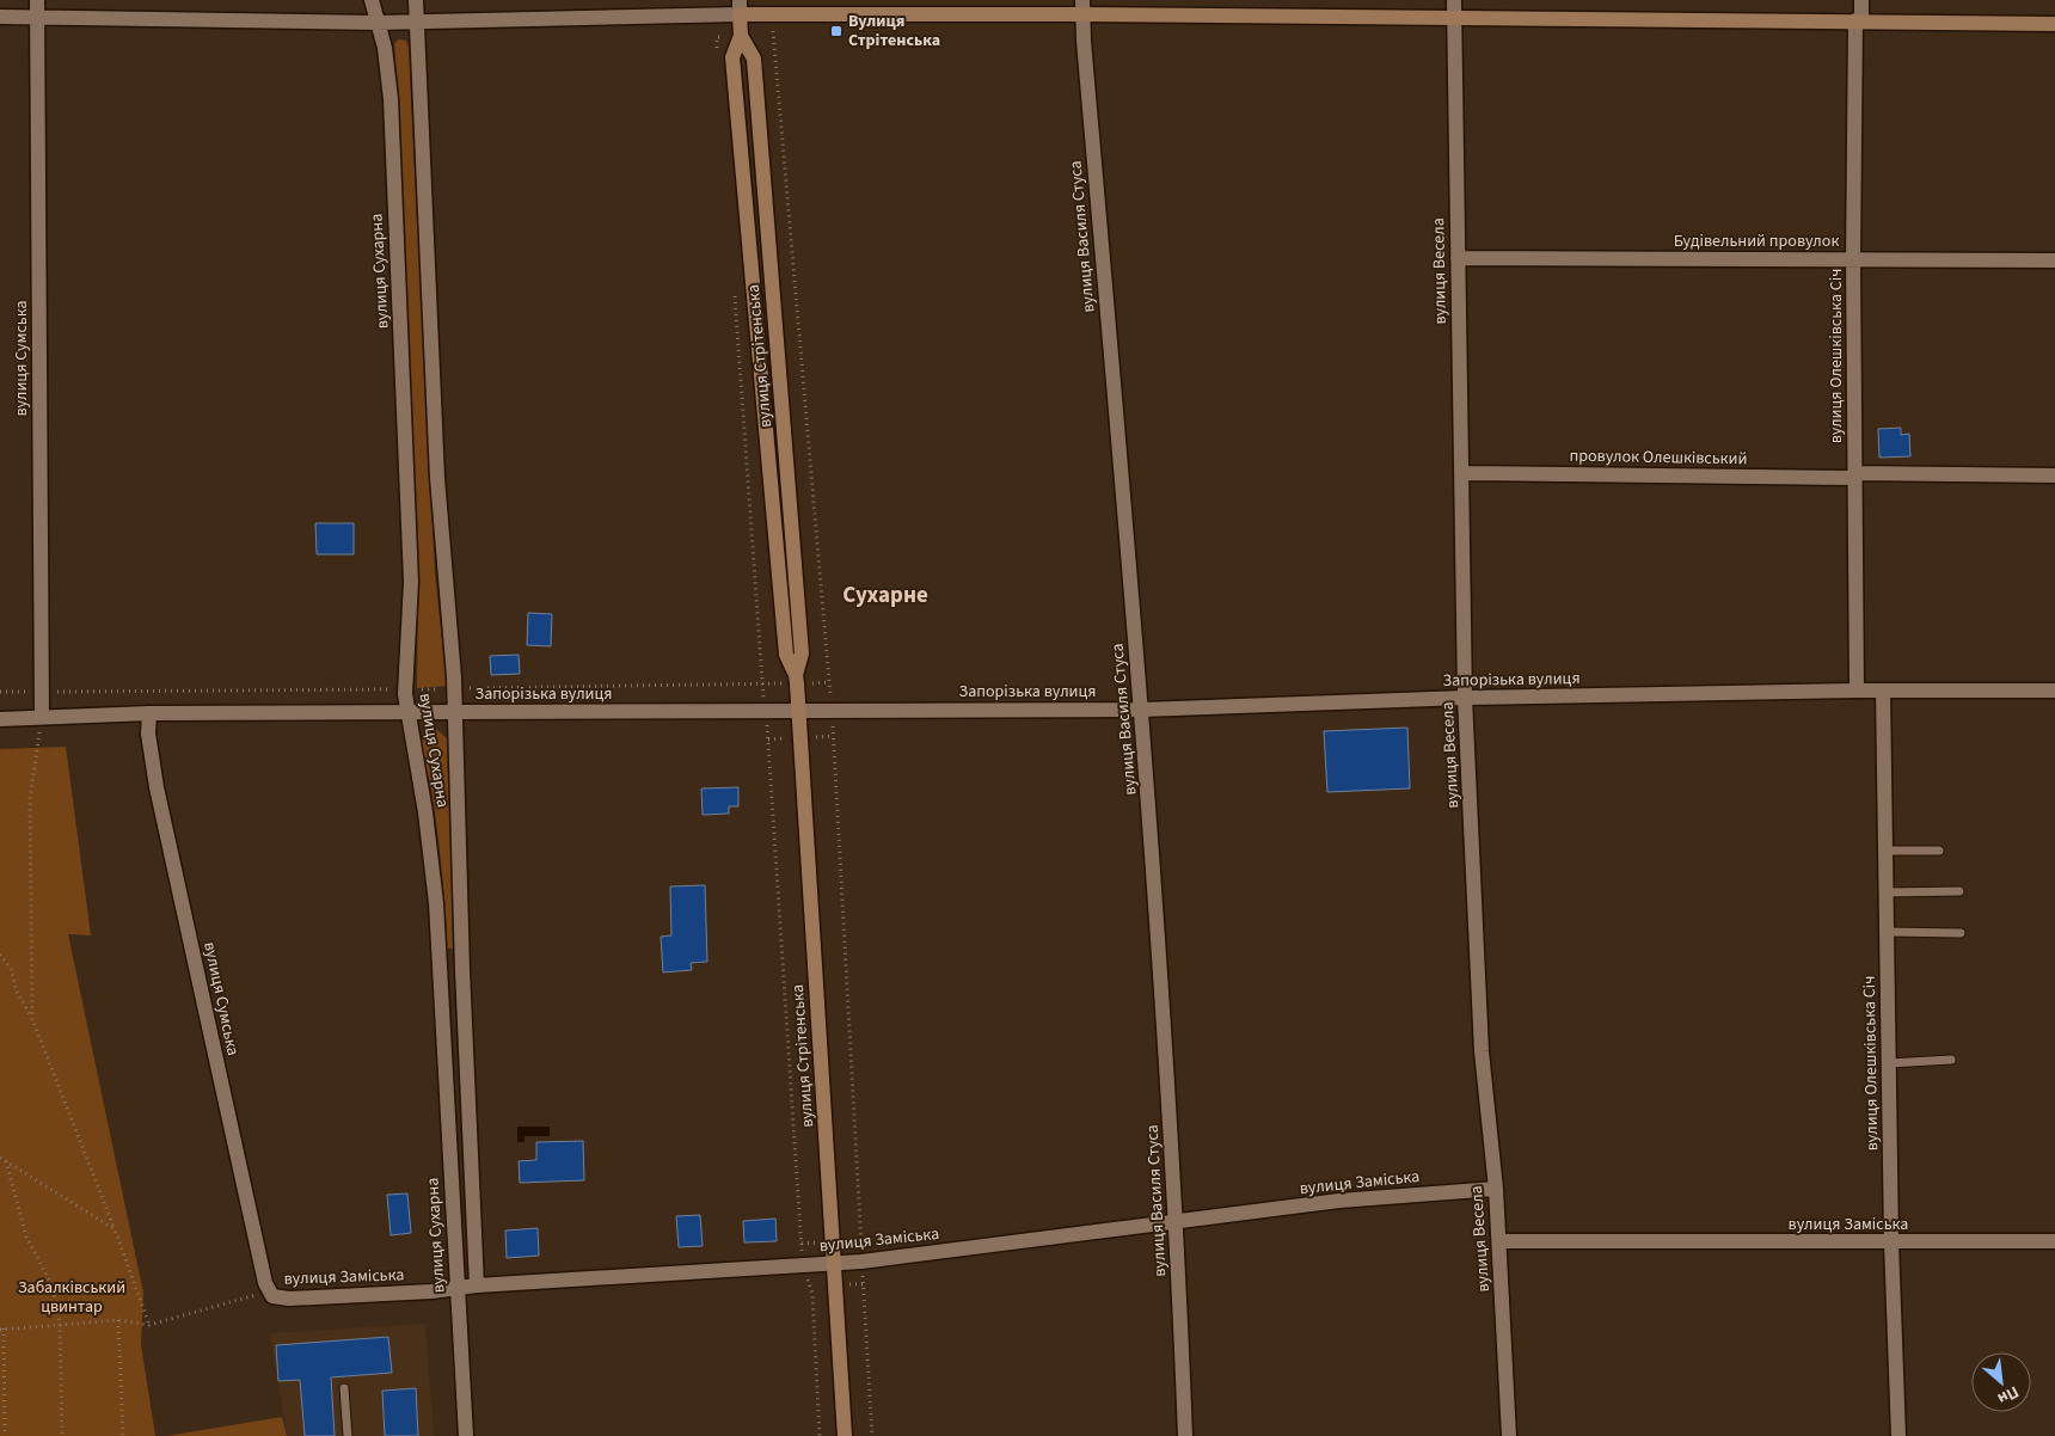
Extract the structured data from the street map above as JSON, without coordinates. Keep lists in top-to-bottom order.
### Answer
{
  "streets": {
    "main road": ["вулиця Стрітенська"],
    "street": [
      "вулиця Василя Стуса",
      "Будівельний провулок",
      "вулиця Сухарна",
      "вулиця Весела",
      "вулиця Олешківська Січ",
      "вулиця Сумська",
      "провулок Олешківський",
      "Запорізька вулиця",
      "вулиця Заміська"
    ]
  },
  "crossings": [
    ["вулиця Василя Стуса", "Запорізька вулиця"],
    ["вулиця Василя Стуса", "вулиця Заміська"],
    ["Будівельний провулок", "вулиця Весела"],
    ["Будівельний провулок", "вулиця Олешківська Січ"],
    ["вулиця Сухарна", "Запорізька вулиця"],
    ["вулиця Сухарна", "вулиця Заміська"],
    ["вулиця Весела", "провулок Олешківський"],
    ["вулиця Весела", "Запорізька вулиця"],
    ["вулиця Весела", "вулиця Заміська"],
    ["вулиця Стрітенська", "Запорізька вулиця"],
    ["вулиця Стрітенська", "вулиця Заміська"],
    ["вулиця Олешківська Січ", "провулок Олешківський"],
    ["вулиця Олешківська Січ", "Запорізька вулиця"],
    ["вулиця Олешківська Січ", "вулиця Заміська"],
    ["вулиця Сумська", "Запорізька вулиця"],
    ["вулиця Сумська", "вулиця Заміська"]
  ],
  "districts": ["Сухарне"],
  "parks": ["Забалківський цвинтар"],
  "places": {
    "transit": ["Вулиця Стрітенська"]
  },
  "north": "bottom right"
}
